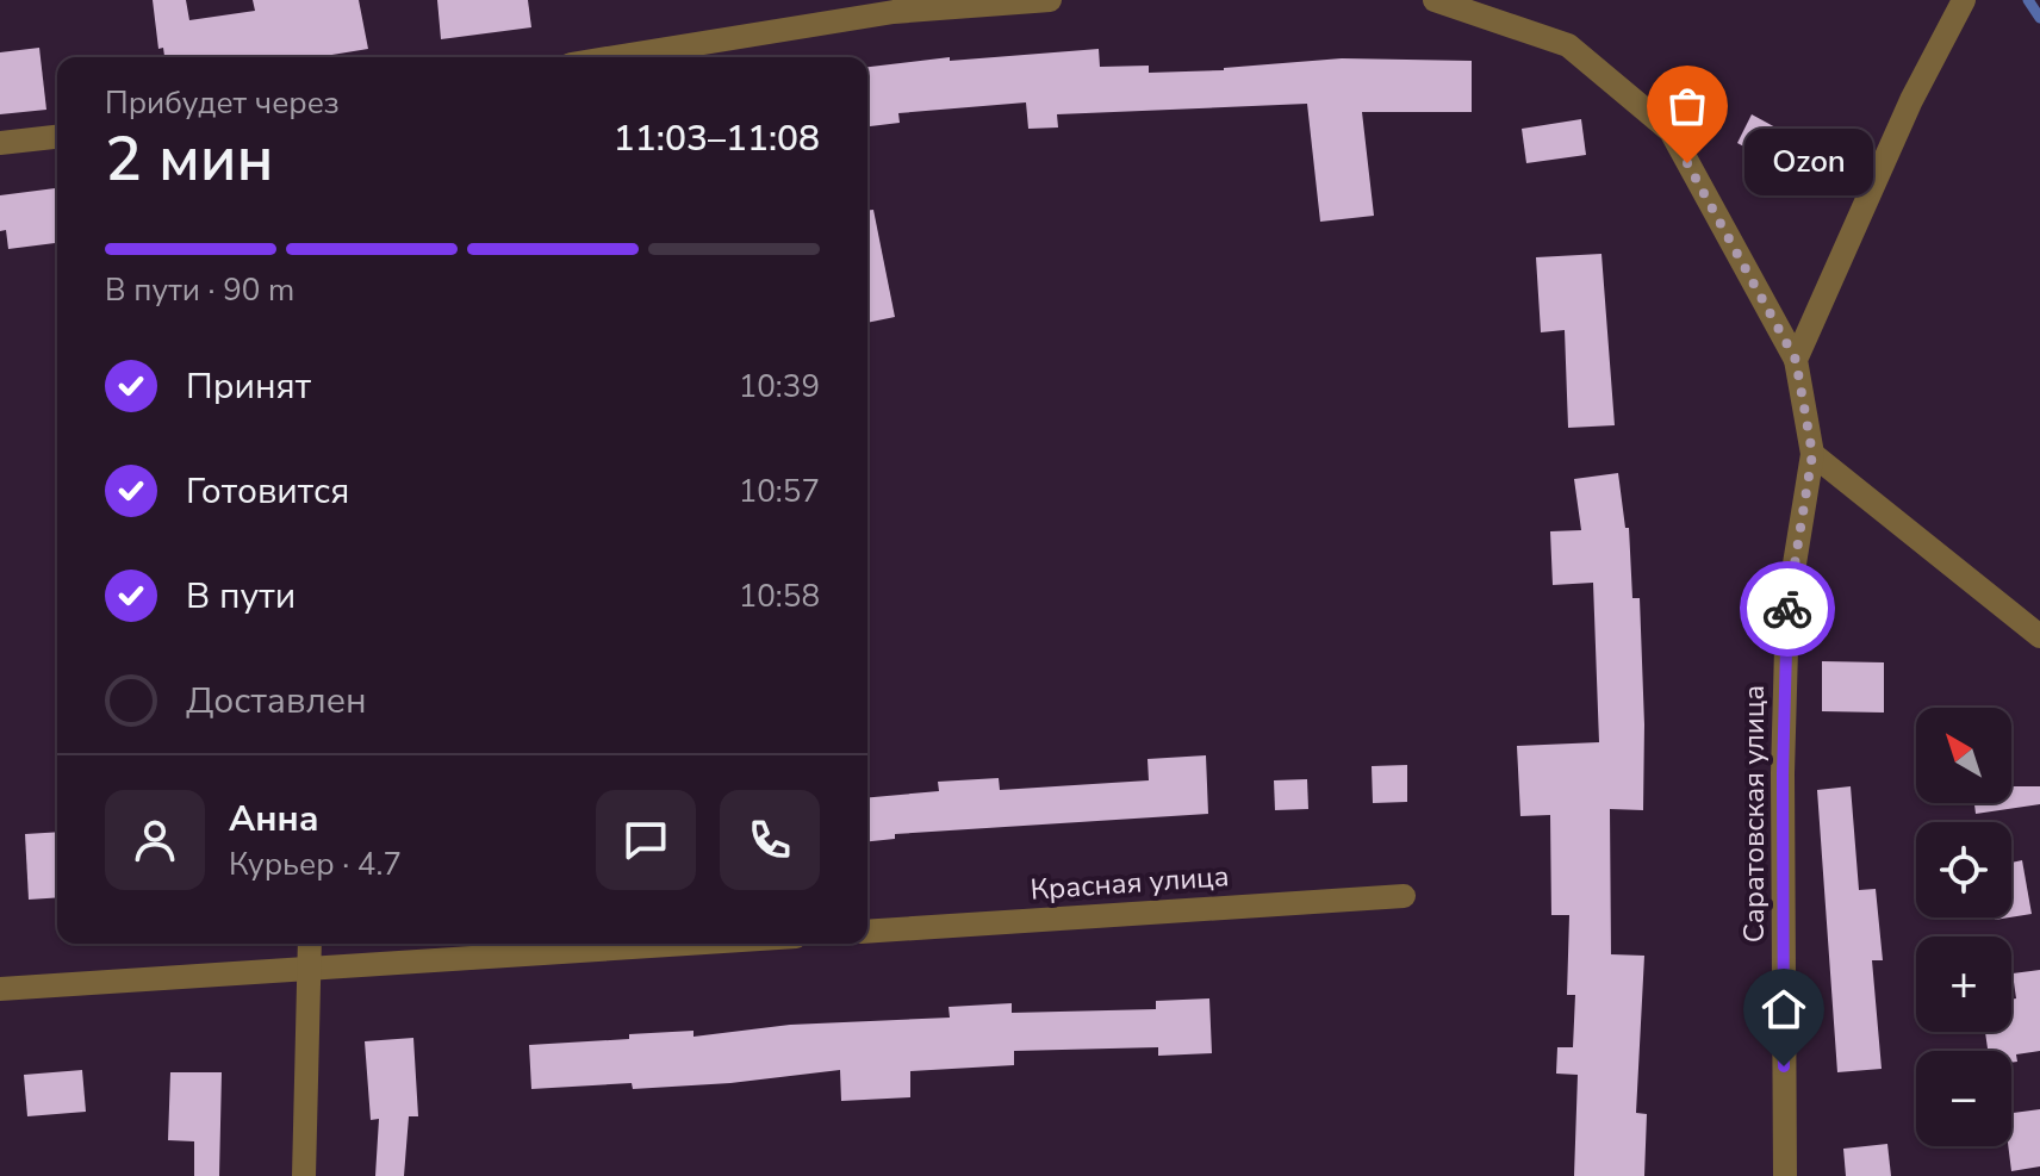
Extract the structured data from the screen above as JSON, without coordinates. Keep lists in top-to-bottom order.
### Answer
{
  "streets": {
    "street": ["Саратовская улица", "Красная улица"]
  },
  "places": ["Ozon"],
  "north": "top left",
  "page": {
    "heading": ["2 мин", "Прибудет через", "11:03–11:08"],
    "panel": ["Анна", "Курьер · 4.7"],
    "bubble": "Ozon",
    "bar": "В пути · 90 m",
    "list": [
      ["Принят", "10:39"],
      ["Готовится", "10:57"],
      ["В пути", "10:58"],
      "Доставлен"
    ],
    "map_buttons": ["+", "−"]
  }
}
